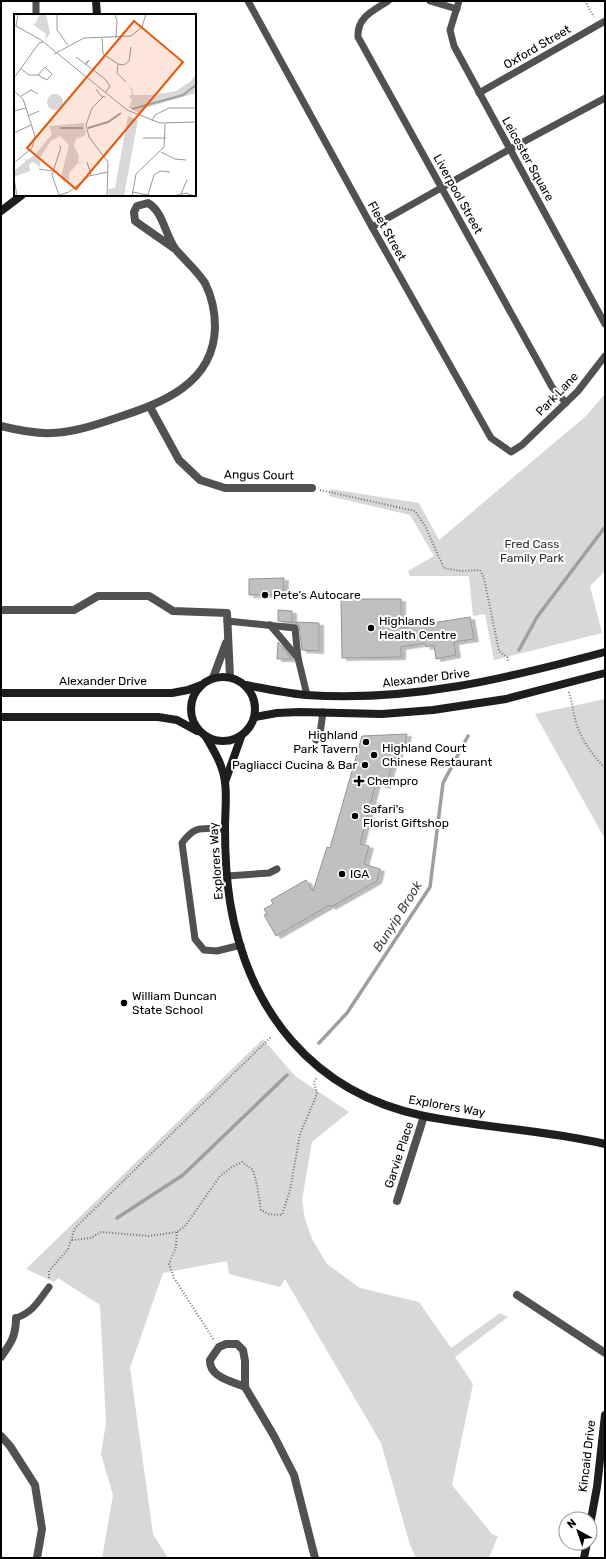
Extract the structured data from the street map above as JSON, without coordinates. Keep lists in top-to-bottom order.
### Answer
{
  "streets": {
    "main road": ["Alexander Drive", "Explorers Way", "Kincaid Drive"],
    "street": ["Angus Court", "Garvie Place"],
    "lane": [
      "Oxford Street",
      "Leicester Square",
      "Liverpool Street",
      "Fleet Street",
      "Park Lane"
    ]
  },
  "crossings": [
    ["Oxford Street", "Leicester Square"],
    ["Liverpool Street", "Park Lane"],
    ["Fleet Street", "Park Lane"],
    ["Alexander Drive", "Explorers Way"],
    ["Explorers Way", "Garvie Place"]
  ],
  "water": ["Bunyip Brook"],
  "parks": ["Fred Cass Family Park"],
  "places": {
    "other": [
      "Pete's Autocare",
      "Highlands Health Centre",
      "Highland Park Tavern",
      "Highland Court Chinese Restaurant",
      "Pagliacci Cucina & Bar",
      "Safari's Florist Giftshop",
      "IGA",
      "William Duncan State School"
    ],
    "health": ["Chempro"]
  },
  "north": "top left"
}
